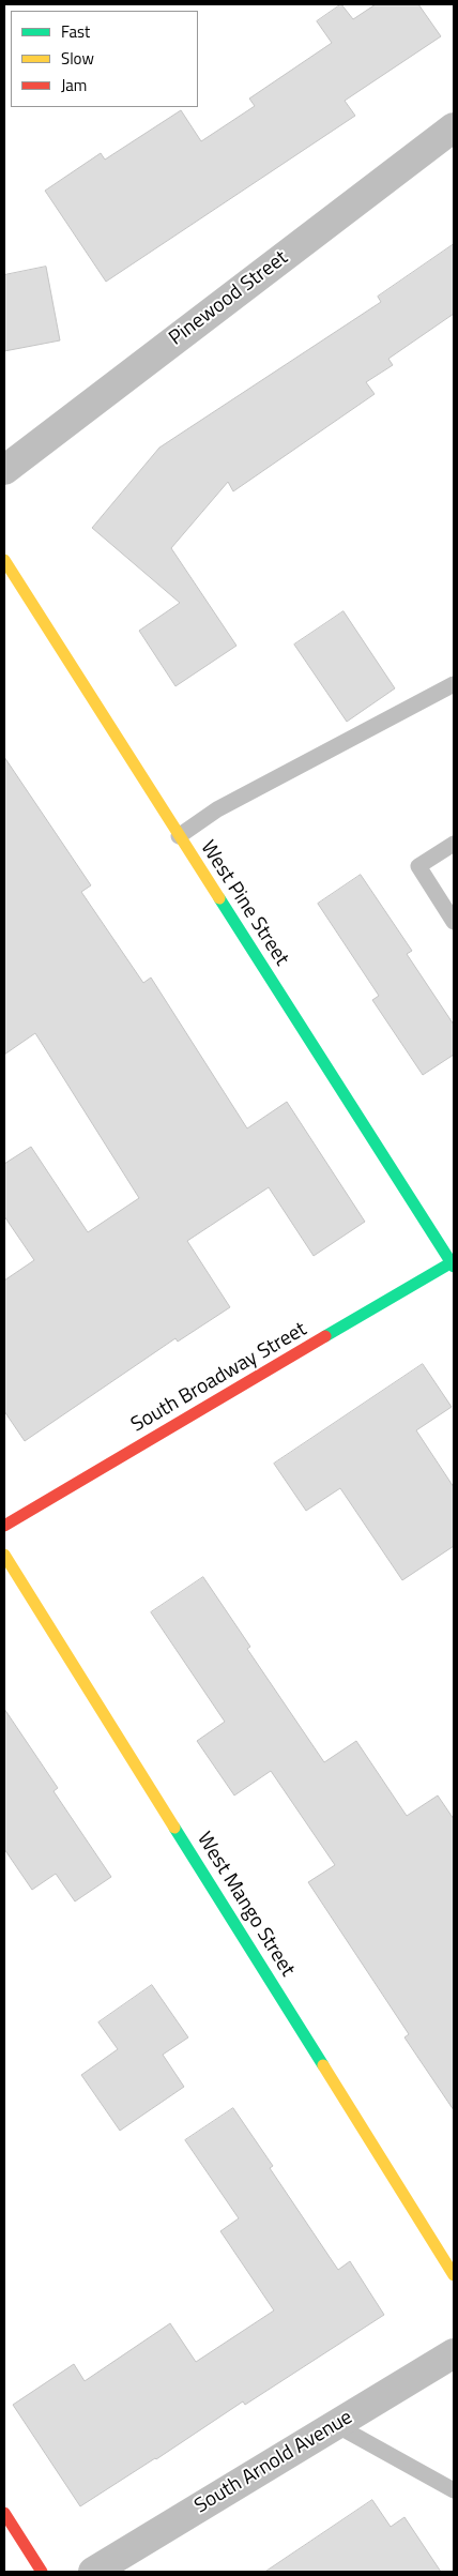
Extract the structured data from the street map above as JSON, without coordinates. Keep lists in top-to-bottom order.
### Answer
{
  "streets": {
    "street": [
      "Pinewood Street",
      "West Pine Street",
      "South Broadway Street",
      "West Mango Street",
      "South Arnold Avenue"
    ]
  },
  "crossings": [
    ["West Pine Street", "South Broadway Street"]
  ],
  "legend": ["Fast", "Slow", "Jam"]
}
